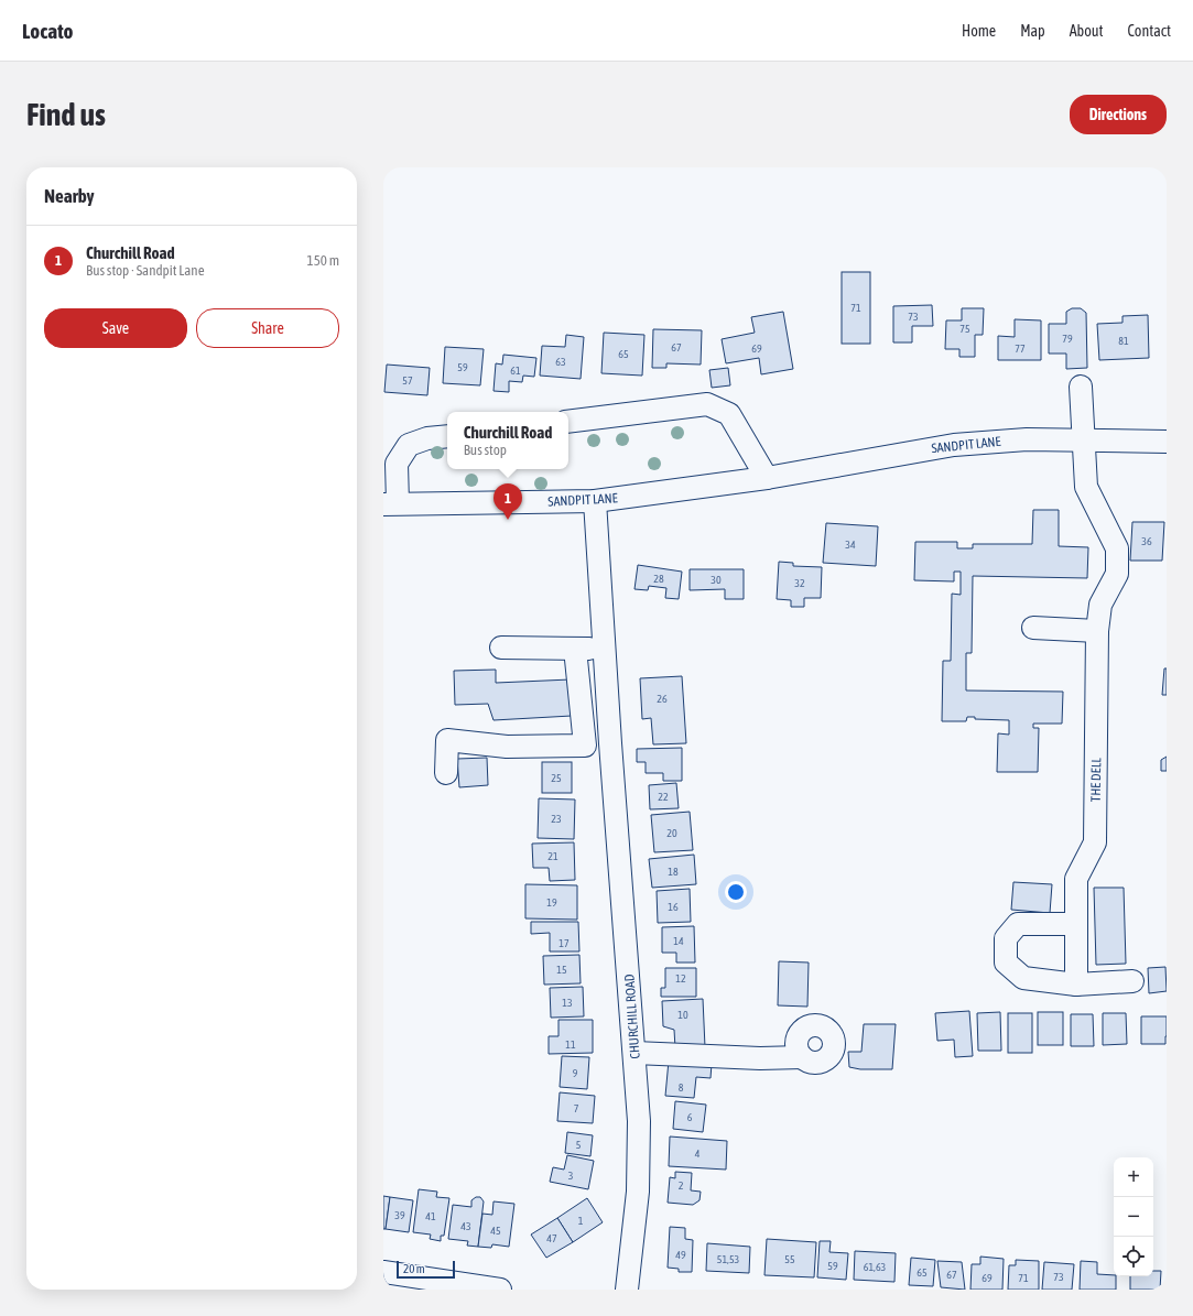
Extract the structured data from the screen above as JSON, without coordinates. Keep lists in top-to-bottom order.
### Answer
{
  "streets": {
    "street": ["SANDPIT LANE", "THE DELL", "CHURCHILL ROAD"]
  },
  "crossings": [
    ["SANDPIT LANE", "THE DELL"],
    ["SANDPIT LANE", "CHURCHILL ROAD"]
  ],
  "house_numbers": [
    "71",
    "73",
    "75",
    "79",
    "81",
    "67",
    "69",
    "77",
    "65",
    "63",
    "59",
    "61",
    "57",
    "36",
    "34",
    "28",
    "30",
    "32",
    "26",
    "25",
    "22",
    "23",
    "20",
    "21",
    "18",
    "19",
    "16",
    "14",
    "17",
    "15",
    "12",
    "13",
    "10",
    "11",
    "9",
    "8",
    "7",
    "6",
    "5",
    "4",
    "3",
    "2",
    "39",
    "41",
    "1",
    "43",
    "45",
    "47",
    "49",
    "51,53",
    "55",
    "59",
    "61,63",
    "65",
    "67",
    "73",
    "69",
    "71"
  ],
  "scale_bar": "20 m",
  "page": {
    "header": "Locato",
    "nav": [
      "Home",
      "Map",
      "About",
      "Contact"
    ],
    "buttons": [
      "Directions",
      ["Save", "Share"]
    ],
    "title": "Find us",
    "heading": "Nearby",
    "list": [
      {
        "mark": "1",
        "name": "Churchill Road",
        "note": "Bus stop · Sandpit Lane",
        "value": "150 m"
      }
    ],
    "popup": ["Churchill Road", "Bus stop"],
    "pins": "1",
    "map_buttons": ["+", "−"],
    "scale": "20 m"
  }
}
